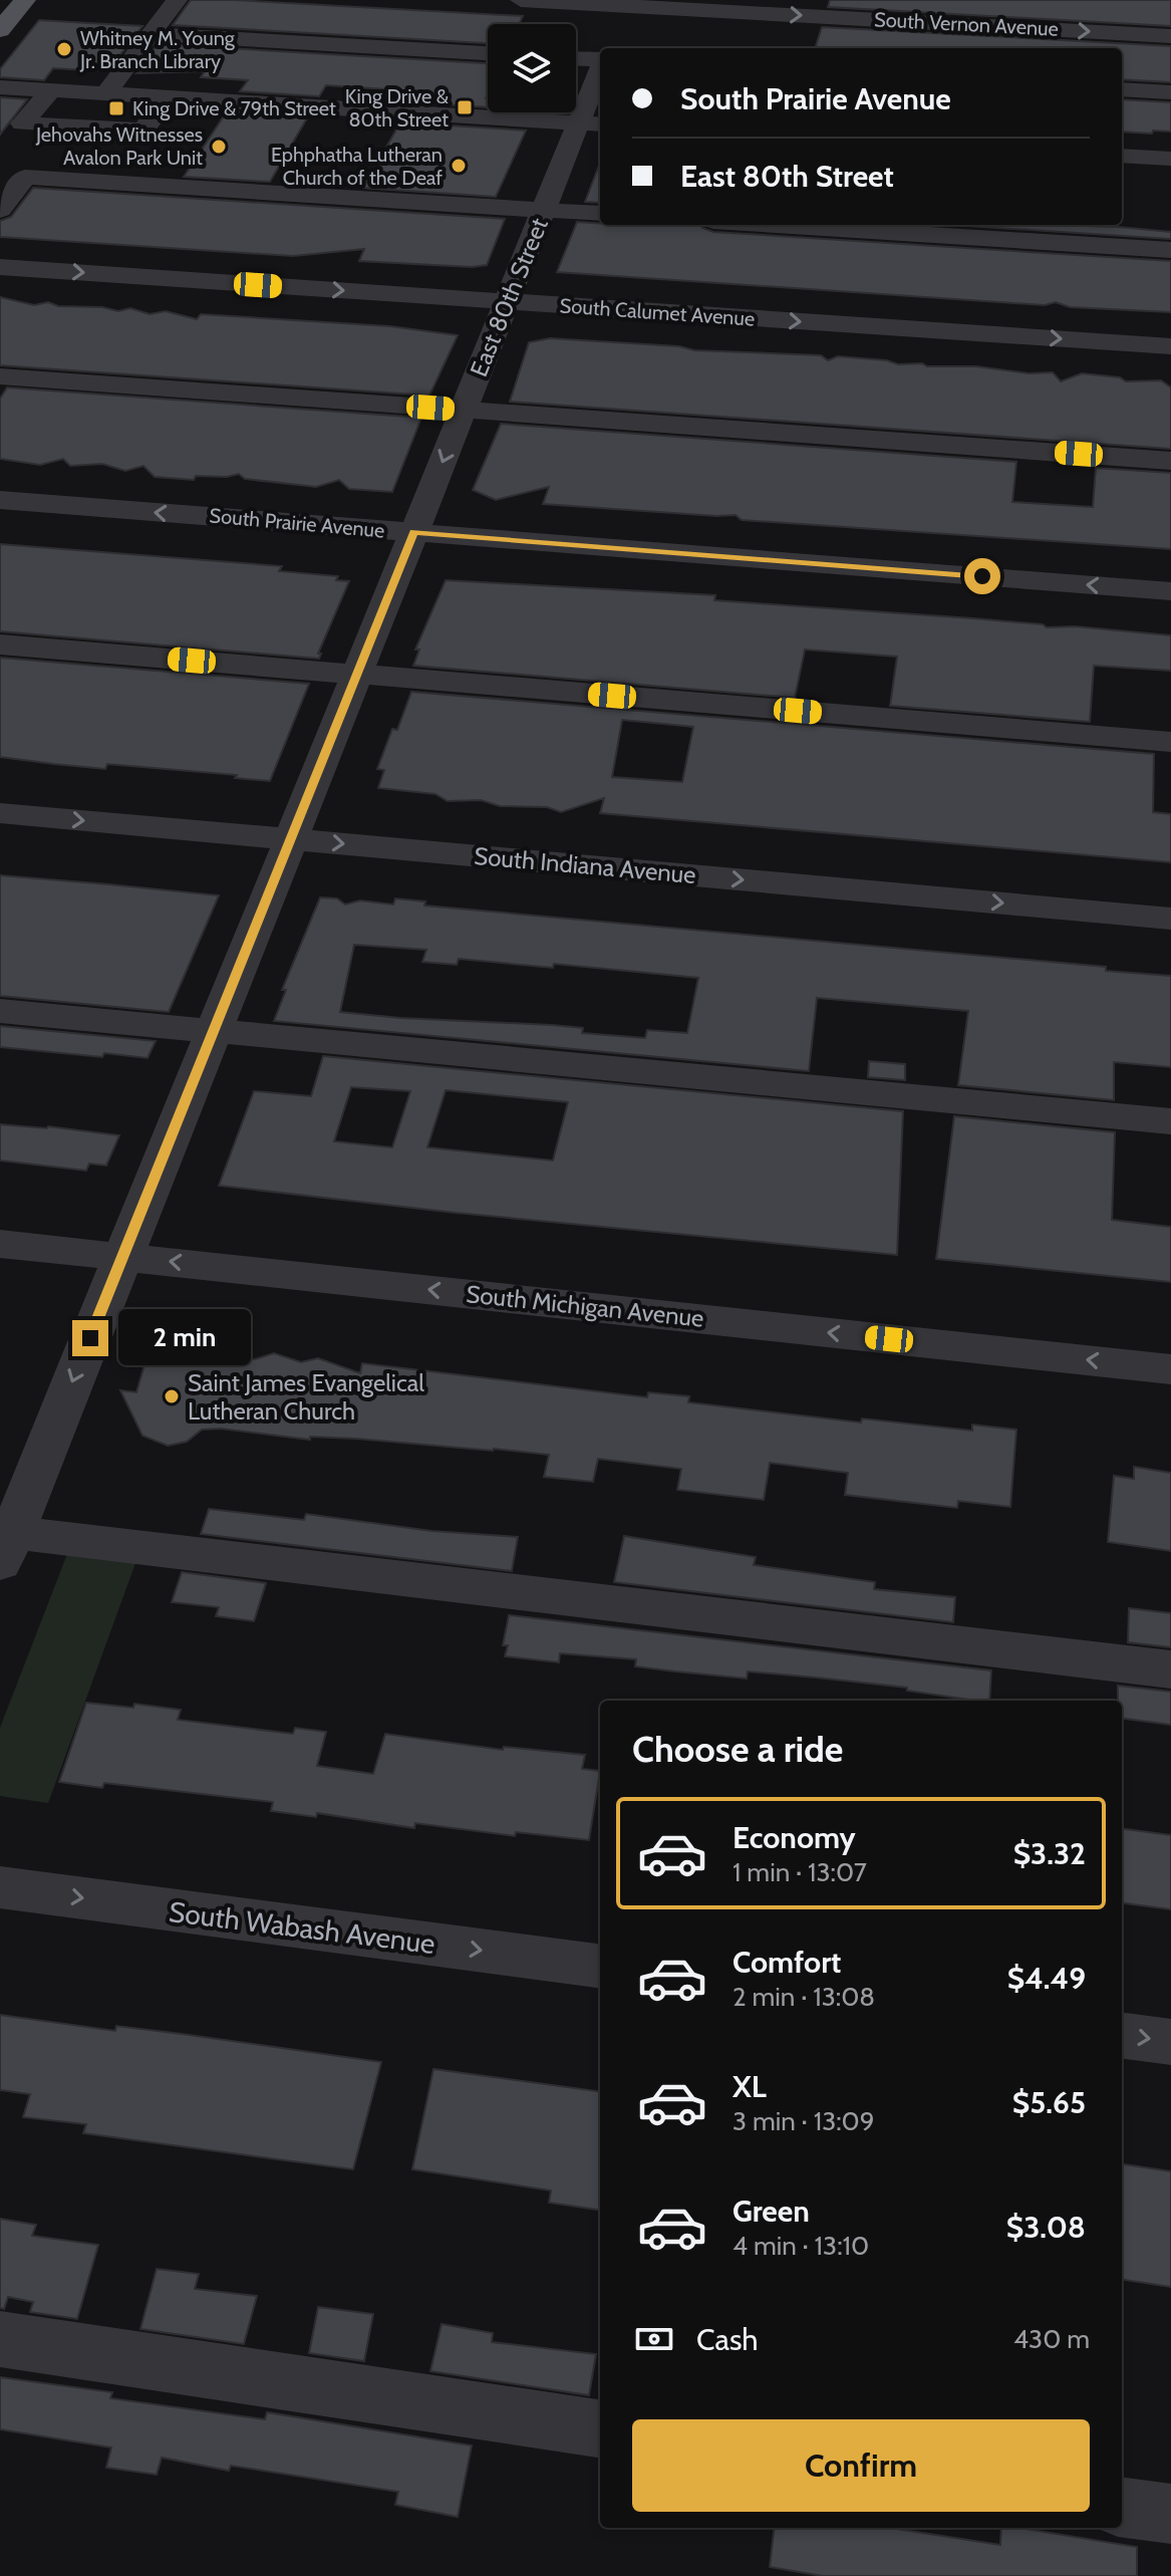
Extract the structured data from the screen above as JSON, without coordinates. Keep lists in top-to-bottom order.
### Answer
{
  "streets": {
    "street": [
      "South Vernon Avenue",
      "East 80th Street",
      "South Calumet Avenue",
      "South Prairie Avenue",
      "South Indiana Avenue",
      "South Michigan Avenue",
      "South Wabash Avenue"
    ]
  },
  "crossings": [
    ["East 80th Street", "South Calumet Avenue"],
    ["East 80th Street", "South Prairie Avenue"],
    ["East 80th Street", "South Indiana Avenue"],
    ["East 80th Street", "South Michigan Avenue"]
  ],
  "places": {
    "other": [
      "Whitney M. Young Jr. Branch Library",
      "Jehovahs Witnesses Avalon Park Unit",
      "Ephphatha Lutheran Church of the Deaf",
      "Saint James Evangelical Lutheran Church"
    ],
    "transit": ["King Drive & 80th Street", "King Drive & 79th Street"]
  },
  "page": {
    "banner": ["South Prairie Avenue", "East 80th Street"],
    "bubble": "2 min",
    "heading": "Choose a ride",
    "list": [
      {
        "name": "Economy",
        "note": "1 min · 13:07",
        "value": "$3.32"
      },
      {
        "name": "Comfort",
        "note": "2 min · 13:08",
        "value": "$4.49"
      },
      {
        "name": "XL",
        "note": "3 min · 13:09",
        "value": "$5.65"
      },
      {
        "name": "Green",
        "note": "4 min · 13:10",
        "value": "$3.08"
      }
    ],
    "pay": ["Cash", "430 m"],
    "buttons": "Confirm"
  }
}
